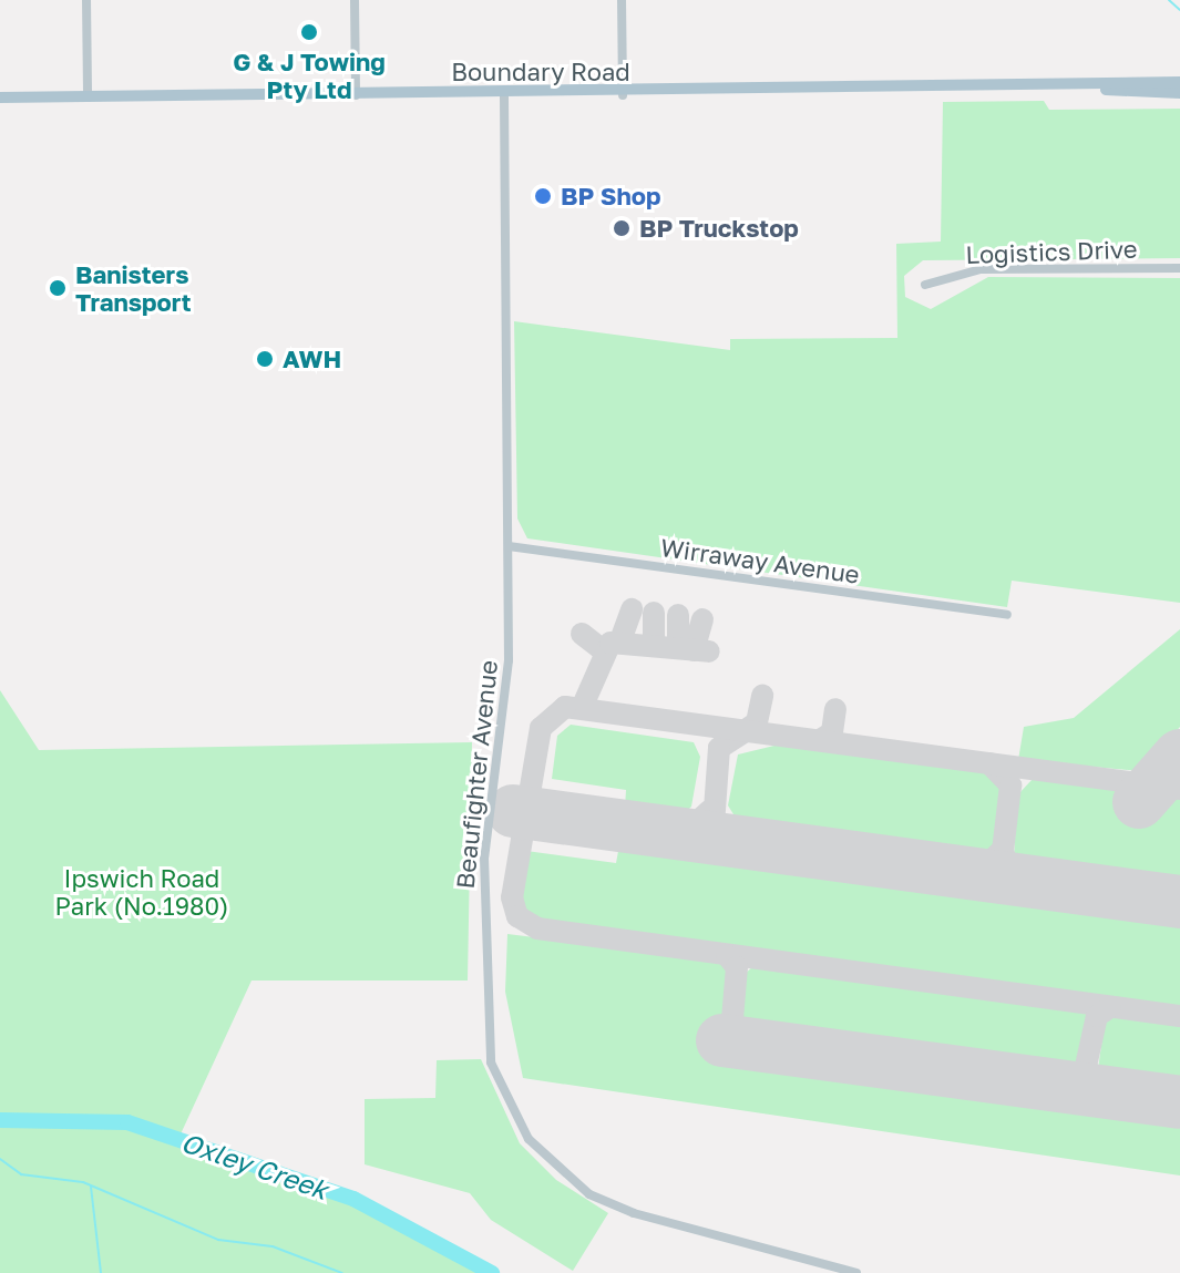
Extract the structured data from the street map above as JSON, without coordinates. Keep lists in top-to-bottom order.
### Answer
{
  "streets": {
    "main road": ["Boundary Road"],
    "street": ["Logistics Drive", "Wirraway Avenue", "Beaufighter Avenue"]
  },
  "crossings": [
    ["Boundary Road", "Beaufighter Avenue"],
    ["Wirraway Avenue", "Beaufighter Avenue"]
  ],
  "water": ["Oxley Creek"],
  "parks": ["Ipswich Road Park (No.1980)"],
  "places": [
    "G & J Towing Pty Ltd",
    "BP Shop",
    "BP Truckstop",
    "Banisters Transport",
    "AWH"
  ]
}
